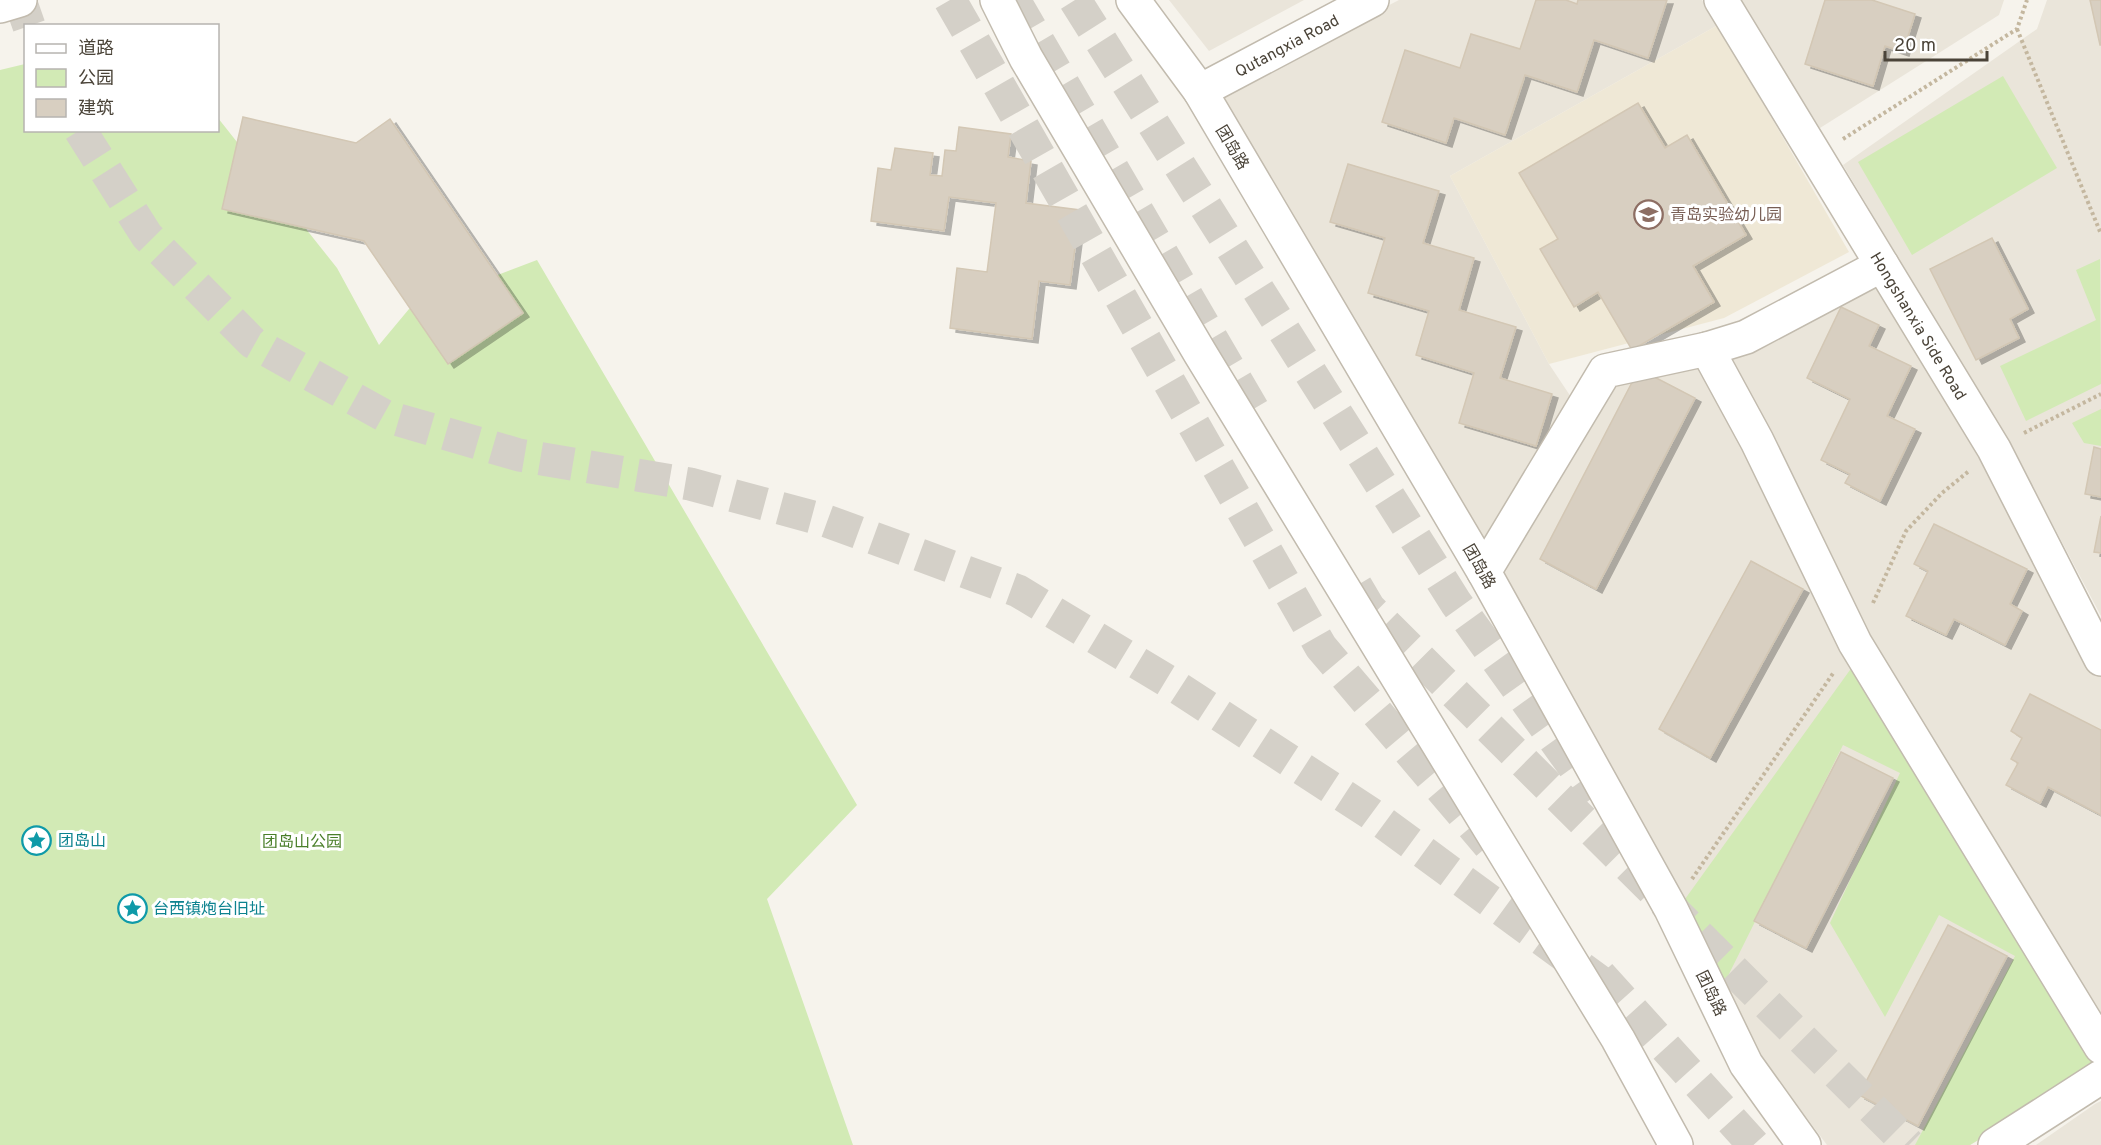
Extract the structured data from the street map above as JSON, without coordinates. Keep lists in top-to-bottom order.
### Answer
{
  "streets": {
    "street": ["Qutangxia Road", "团岛路", "Hongshanxia Side Road"]
  },
  "crossings": [
    ["Qutangxia Road", "团岛路"]
  ],
  "parks": ["团岛山公园"],
  "places": {
    "school or university": ["青岛实验幼儿园"],
    "place": ["团岛山", "台西镇炮台旧址"]
  },
  "legend": ["道路", "公园", "建筑"],
  "scale_bar": "20 m"
}
